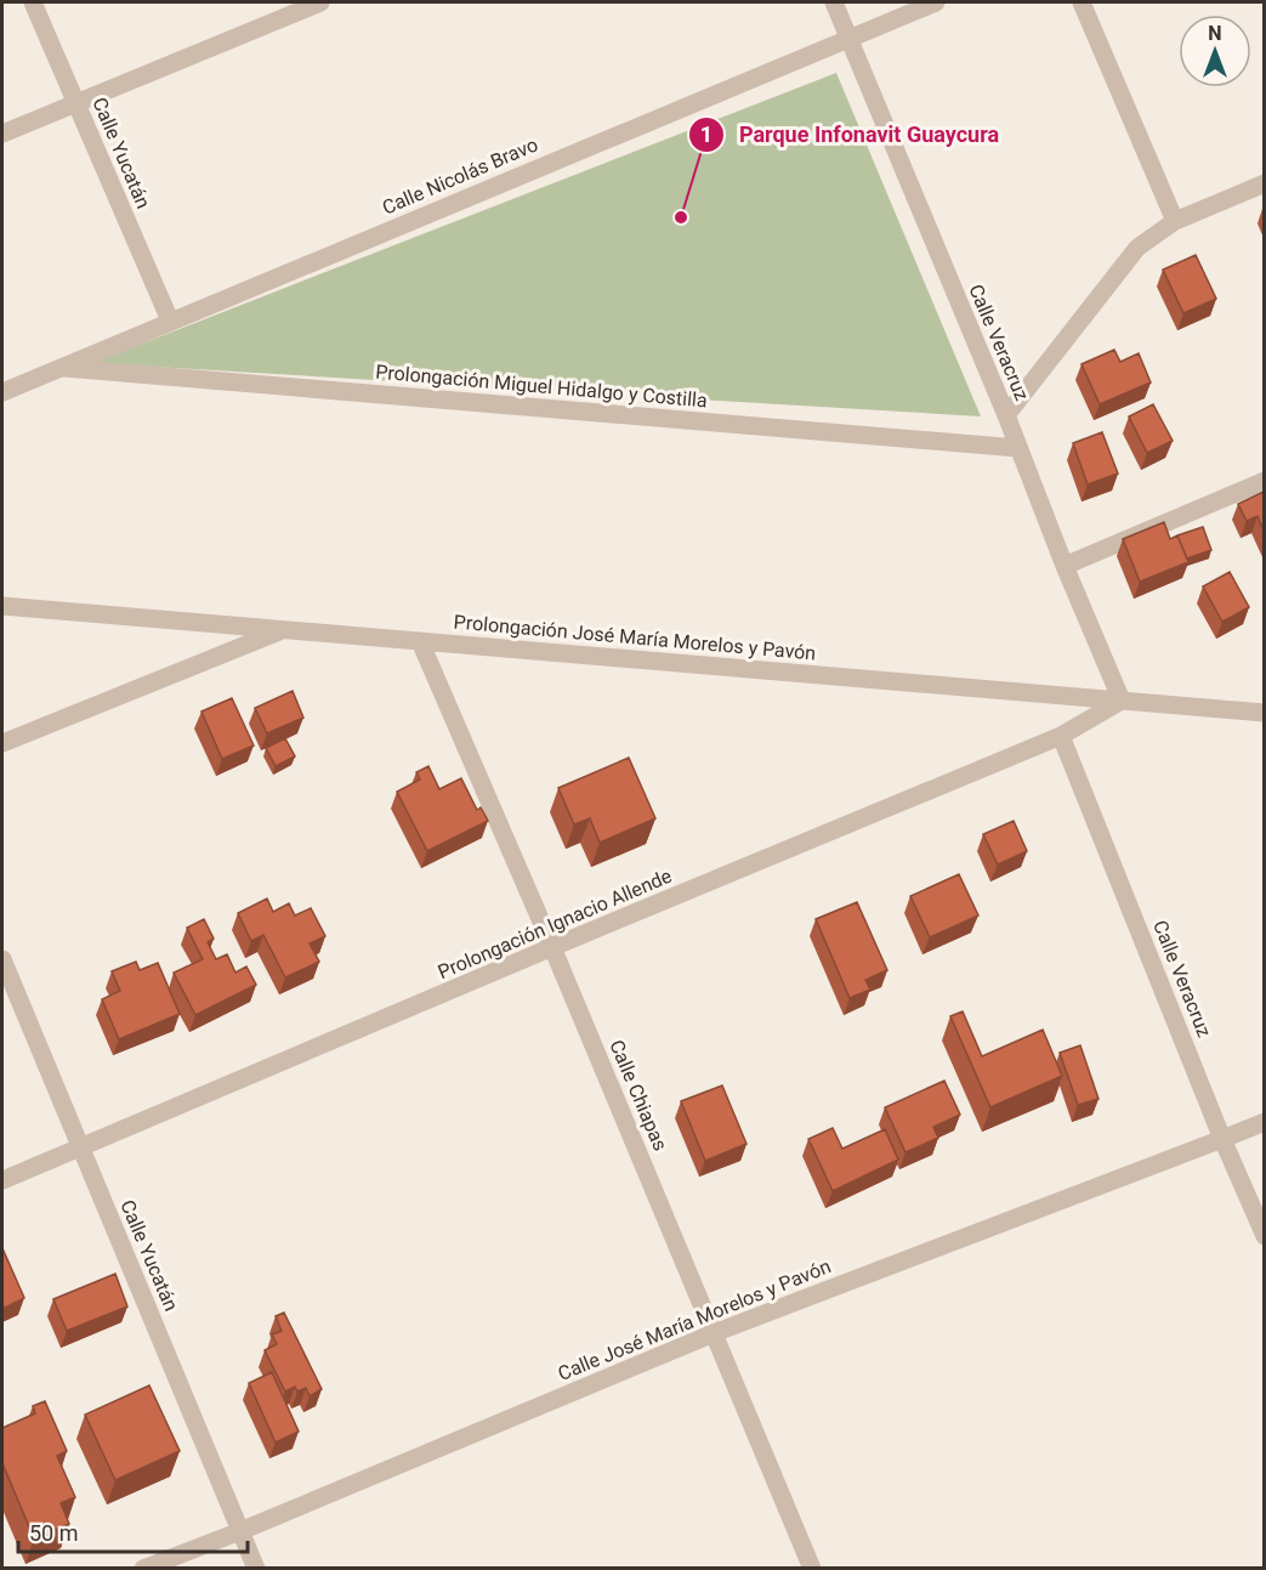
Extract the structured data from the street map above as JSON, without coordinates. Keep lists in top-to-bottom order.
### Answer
{
  "streets": {
    "street": [
      "Calle Yucatán",
      "Calle Nicolás Bravo",
      "Calle Veracruz",
      "Prolongación Miguel Hidalgo y Costilla",
      "Prolongación José María Morelos y Pavón",
      "Prolongación Ignacio Allende",
      "Calle Chiapas",
      "Calle José María Morelos y Pavón"
    ]
  },
  "crossings": [
    ["Calle Yucatán", "Calle Nicolás Bravo"],
    ["Calle Yucatán", "Prolongación Ignacio Allende"],
    ["Calle Yucatán", "Calle José María Morelos y Pavón"],
    ["Calle Nicolás Bravo", "Calle Veracruz"],
    ["Calle Nicolás Bravo", "Prolongación Miguel Hidalgo y Costilla"],
    ["Calle Veracruz", "Prolongación Miguel Hidalgo y Costilla"],
    ["Calle Veracruz", "Prolongación José María Morelos y Pavón"],
    ["Calle Veracruz", "Prolongación Ignacio Allende"],
    ["Calle Veracruz", "Calle José María Morelos y Pavón"],
    ["Prolongación José María Morelos y Pavón", "Prolongación Ignacio Allende"],
    ["Prolongación José María Morelos y Pavón", "Calle Chiapas"],
    ["Prolongación Ignacio Allende", "Calle Chiapas"],
    ["Calle Chiapas", "Calle José María Morelos y Pavón"]
  ],
  "places": ["Parque Infonavit Guaycura"],
  "scale_bar": "50 m",
  "north": "top"
}
